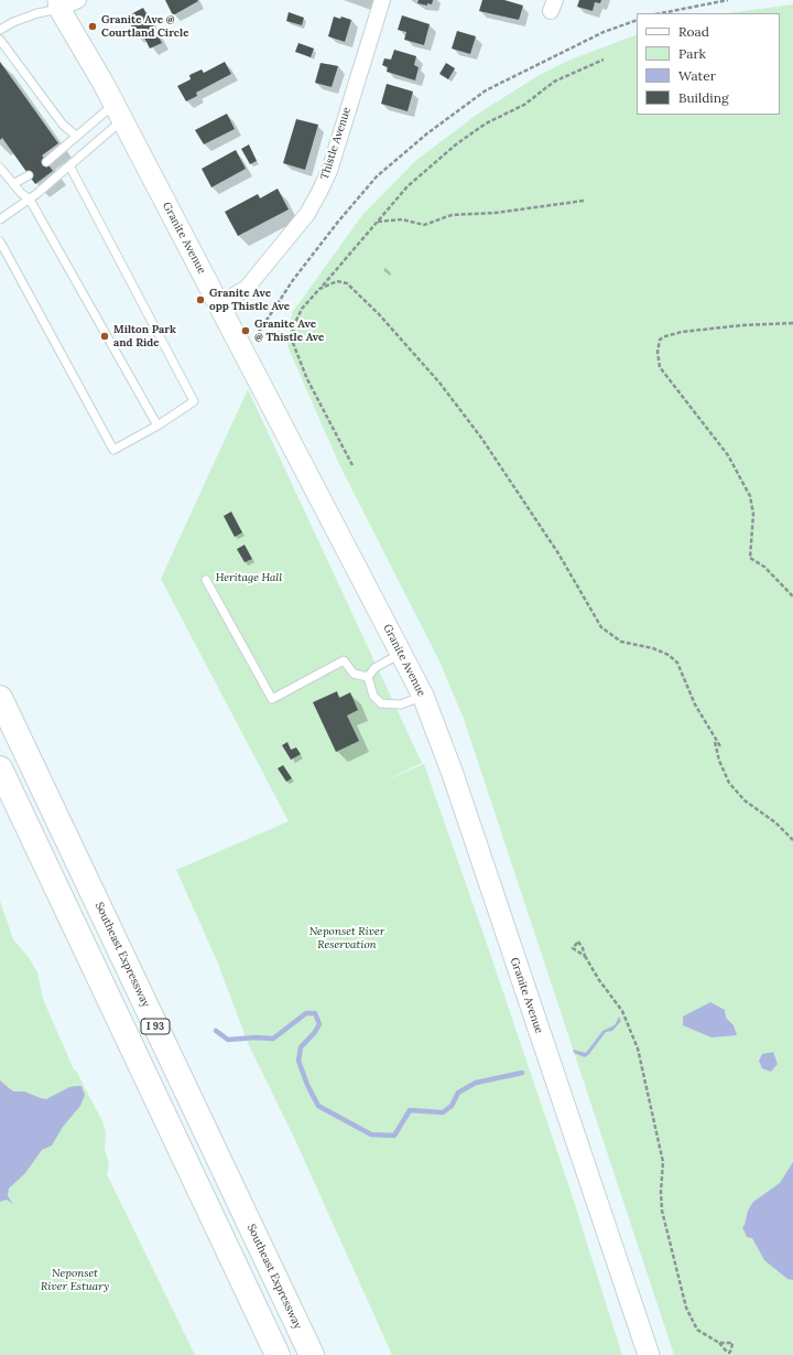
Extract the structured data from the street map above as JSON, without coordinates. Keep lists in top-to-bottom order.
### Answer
{
  "streets": {
    "highway": ["Southeast Expressway", "I 93"],
    "main road": ["Granite Avenue"],
    "street": ["Thistle Avenue"]
  },
  "crossings": [
    ["Thistle Avenue", "Granite Avenue"]
  ],
  "parks": ["Heritage Hall", "Neponset River Reservation", "Neponset River Estuary"],
  "places": [
    "Granite Ave @ Courtland Circle",
    "Granite Ave opp Thistle Ave",
    "Granite Ave @ Thistle Ave",
    "Milton Park and Ride"
  ],
  "legend": [
    "Road",
    "Park",
    "Water",
    "Building"
  ]
}
